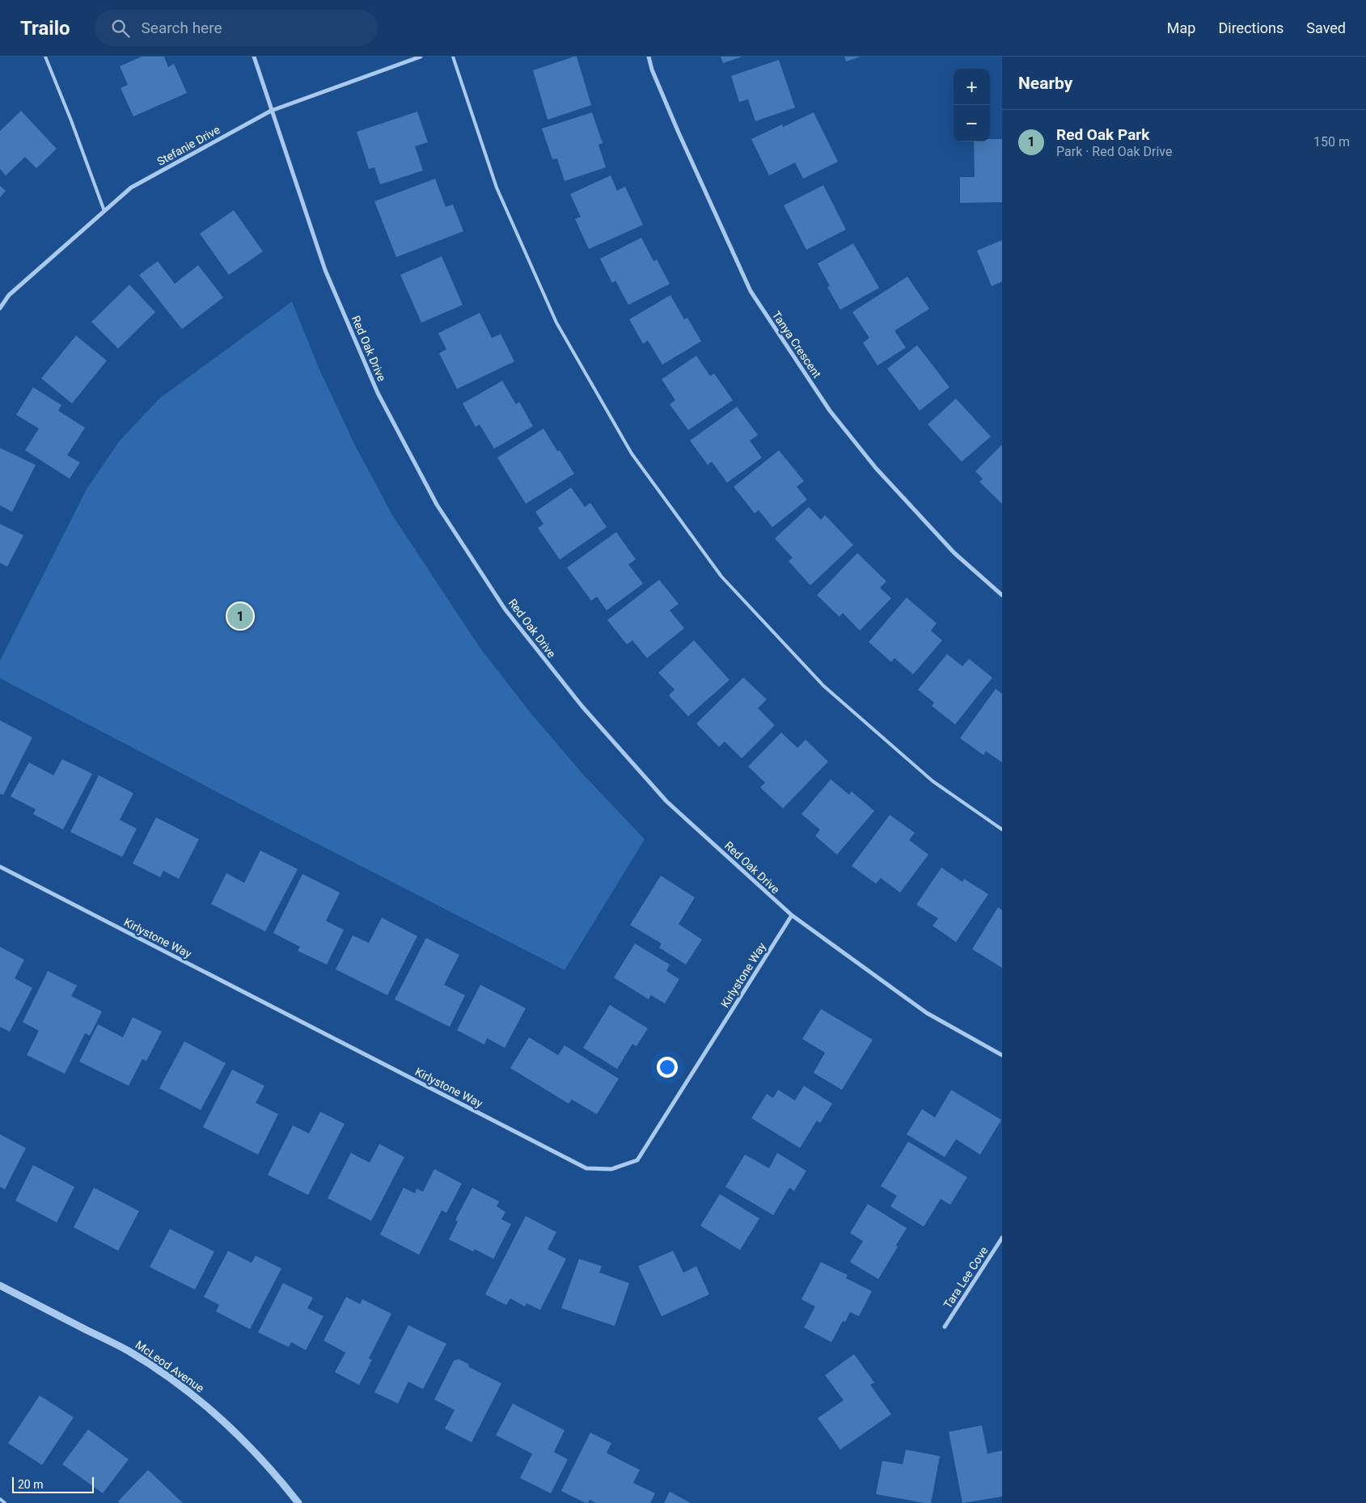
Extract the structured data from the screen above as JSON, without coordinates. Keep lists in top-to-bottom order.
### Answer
{
  "streets": {
    "street": [
      "Stefanie Drive",
      "Tanya Crescent",
      "Red Oak Drive",
      "Kirlystone Way",
      "Tara Lee Cove",
      "McLeod Avenue"
    ]
  },
  "crossings": [
    ["Stefanie Drive", "Red Oak Drive"],
    ["Red Oak Drive", "Kirlystone Way"]
  ],
  "scale_bar": "20 m",
  "page": {
    "header": "Trailo",
    "search": "Search here",
    "nav": ["Map", "Directions", "Saved"],
    "heading": "Nearby",
    "map_buttons": ["+", "−"],
    "list": [
      {
        "mark": "1",
        "name": "Red Oak Park",
        "note": "Park · Red Oak Drive",
        "value": "150 m"
      }
    ],
    "pins": "1",
    "scale": "20 m"
  }
}
